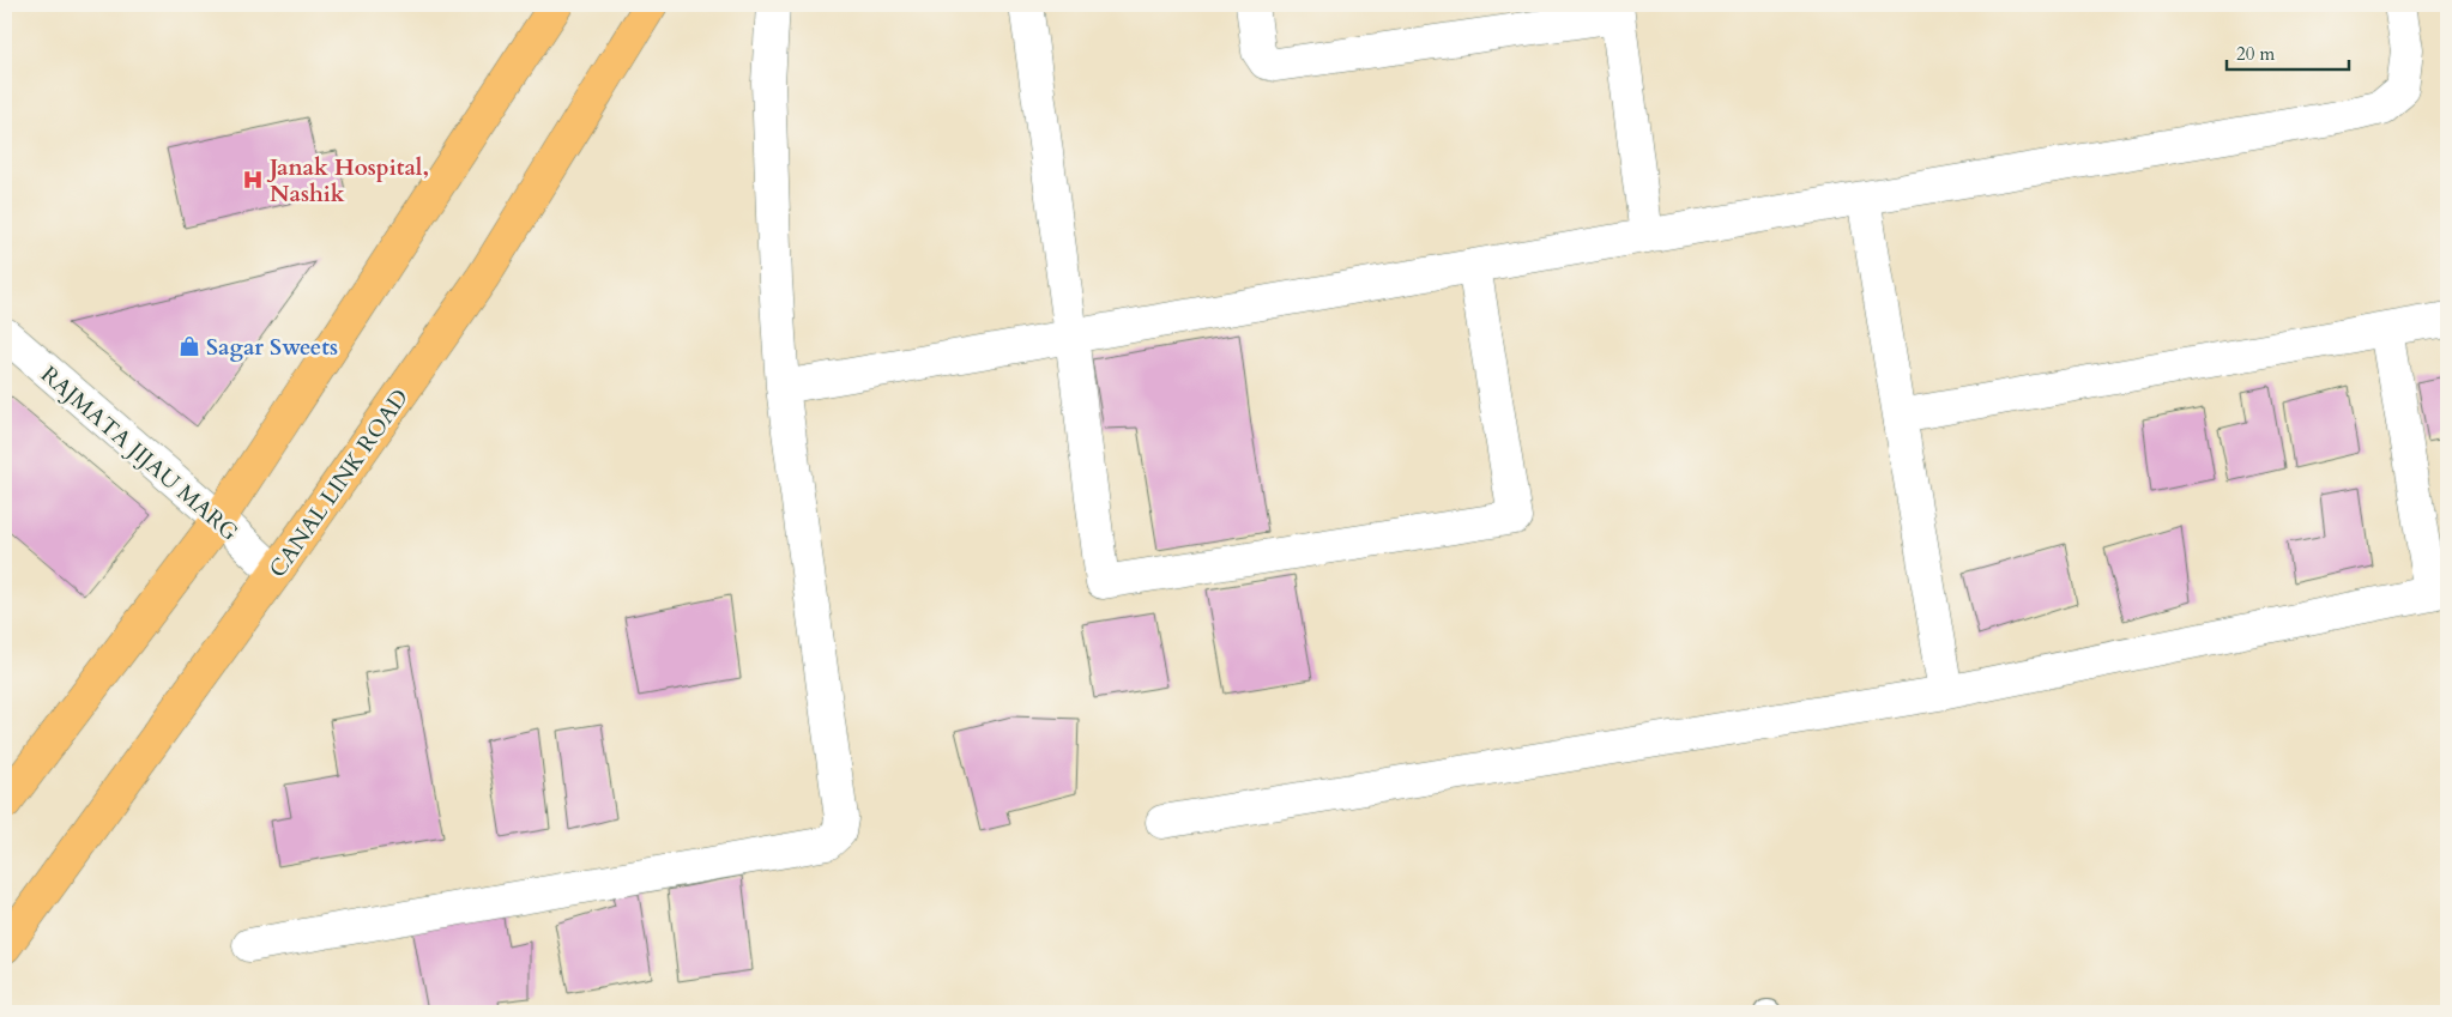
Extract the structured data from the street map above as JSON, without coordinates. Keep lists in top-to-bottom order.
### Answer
{
  "streets": {
    "main road": ["CANAL LINK ROAD"],
    "street": ["RAJMATA JIJAU MARG"]
  },
  "crossings": [
    ["RAJMATA JIJAU MARG", "CANAL LINK ROAD"]
  ],
  "places": {
    "hospital": ["Janak Hospital, Nashik"],
    "shop": ["Sagar Sweets"]
  },
  "scale_bar": "20 m"
}
